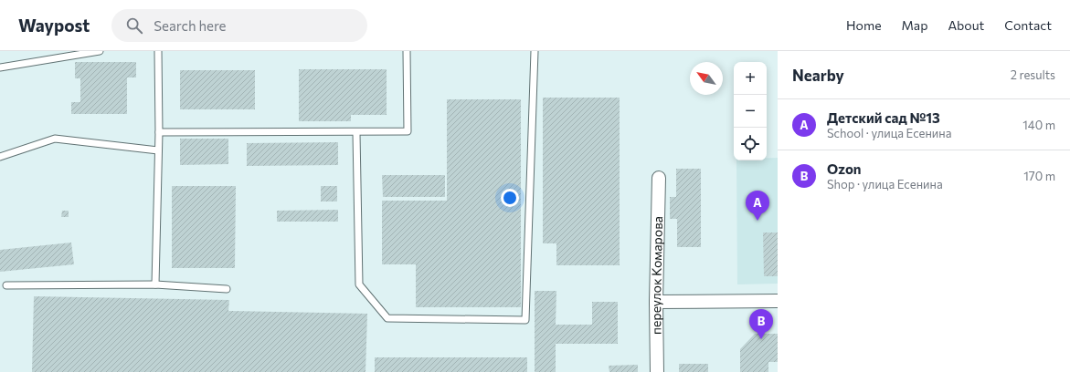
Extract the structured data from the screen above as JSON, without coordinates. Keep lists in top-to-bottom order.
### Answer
{
  "streets": {
    "street": ["переулок Комарова"]
  },
  "north": "top left",
  "page": {
    "header": "Waypost",
    "search": "Search here",
    "nav": [
      "Home",
      "Map",
      "About",
      "Contact"
    ],
    "heading": ["Nearby", "2 results"],
    "map_buttons": ["+", "−"],
    "list": [
      {
        "mark": "A",
        "name": "Детский сад №13",
        "note": "School · улица Есенина",
        "value": "140 m"
      },
      {
        "mark": "B",
        "name": "Ozon",
        "note": "Shop · улица Есенина",
        "value": "170 m"
      }
    ],
    "pins": ["A", "B"]
  }
}
